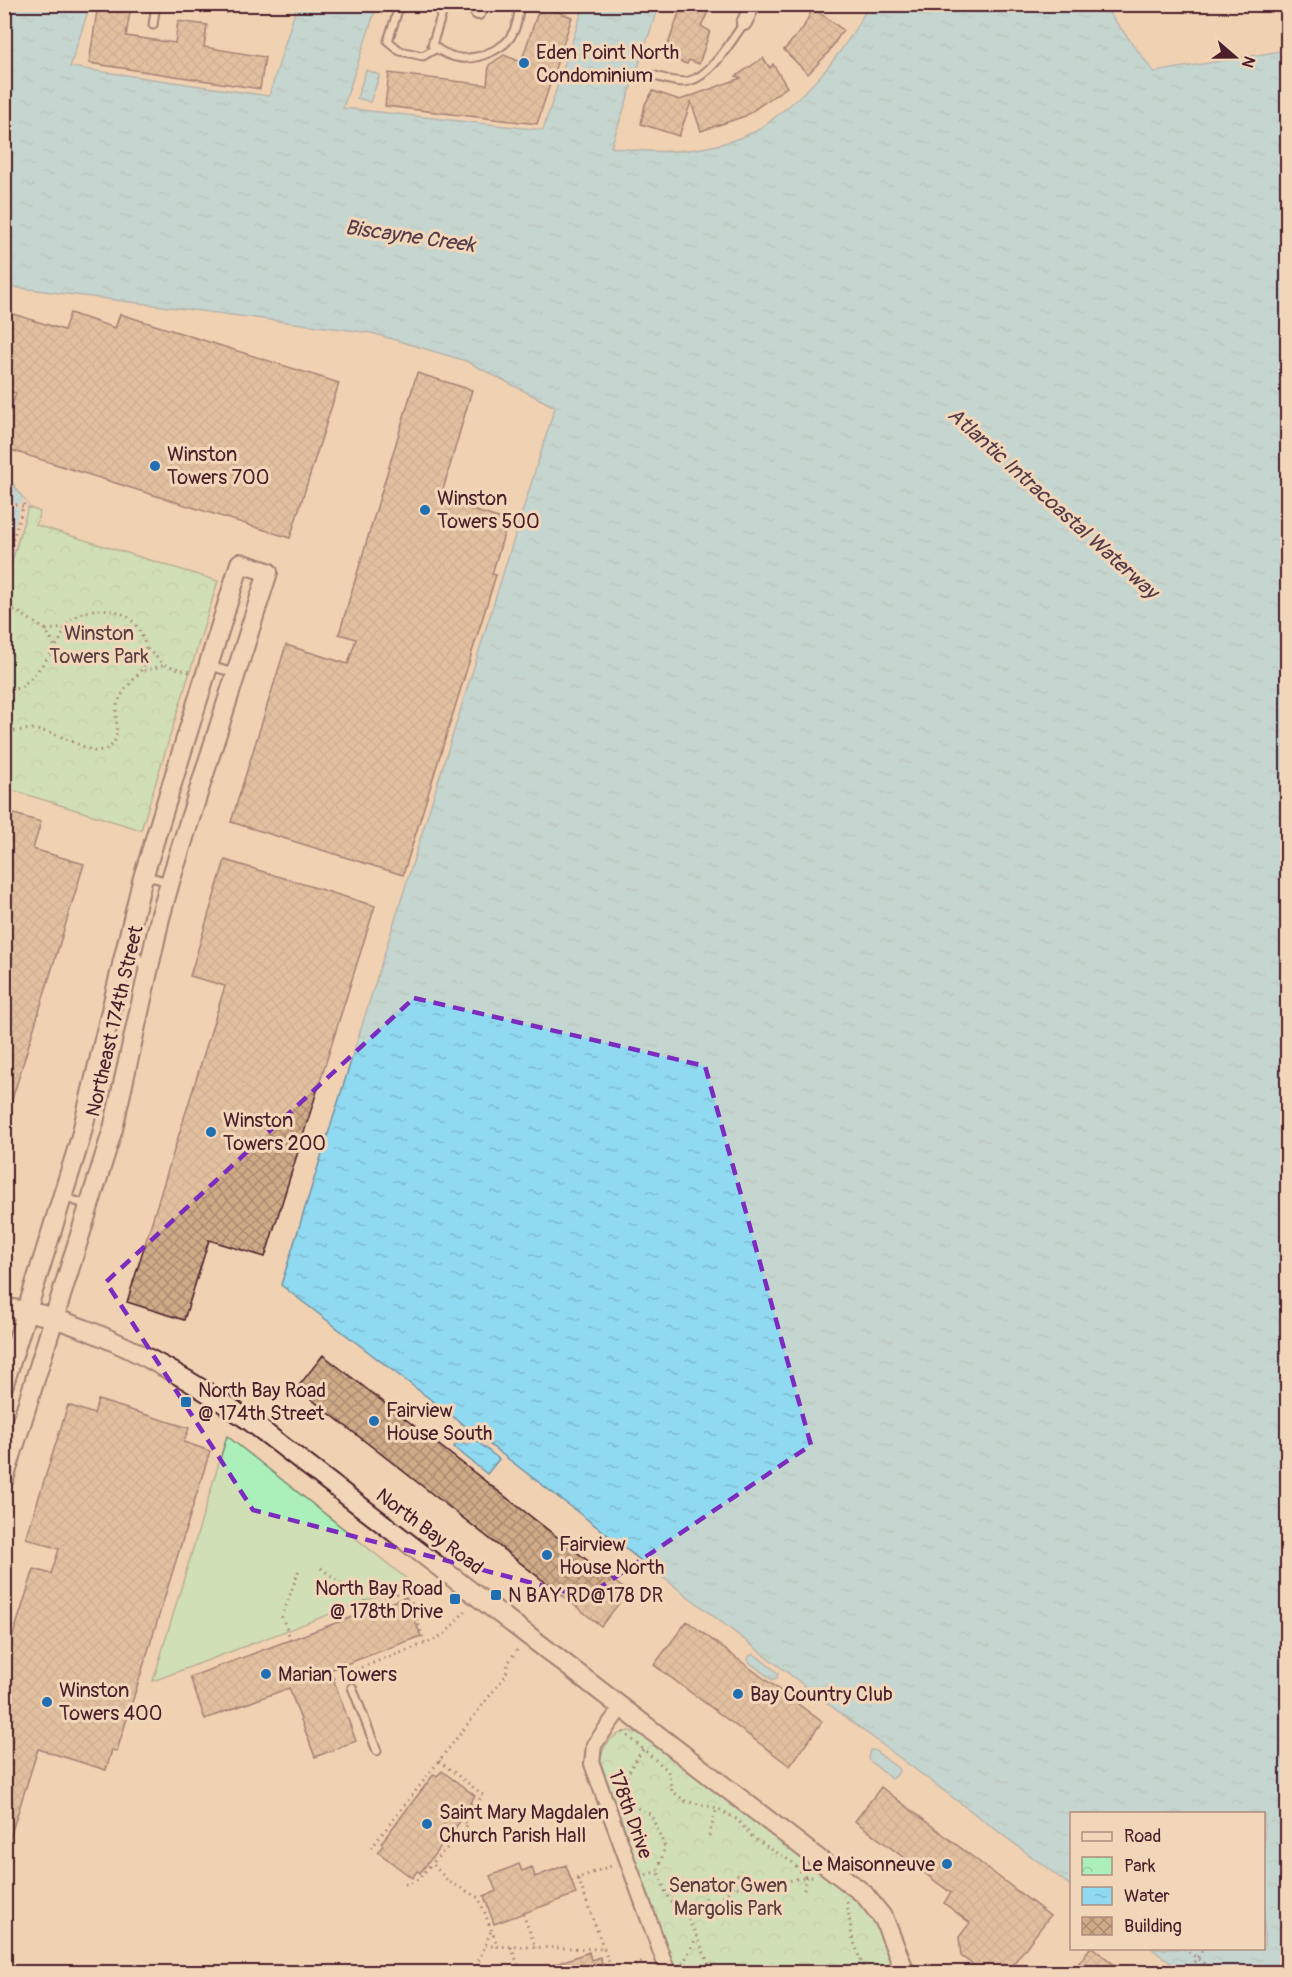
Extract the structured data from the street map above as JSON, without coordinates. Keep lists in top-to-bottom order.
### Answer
{
  "streets": {
    "street": ["Northeast 174th Street", "North Bay Road", "178th Drive"]
  },
  "crossings": [
    ["Northeast 174th Street", "North Bay Road"],
    ["North Bay Road", "178th Drive"]
  ],
  "water": ["Biscayne Creek", "Atlantic Intracoastal Waterway"],
  "parks": ["Winston Towers Park", "Senator Gwen Margolis Park"],
  "places": {
    "other": [
      "Eden Point North Condominium",
      "Winston Towers 700",
      "Winston Towers 500",
      "Winston Towers 200",
      "Fairview House South",
      "Fairview House North",
      "Marian Towers",
      "Bay Country Club",
      "Winston Towers 400",
      "Saint Mary Magdalen Church Parish Hall",
      "Le Maisonneuve"
    ],
    "transit": ["North Bay Road @ 174th Street", "N BAY RD@178 DR", "North Bay Road @ 178th Drive"]
  },
  "legend": [
    "Road",
    "Park",
    "Water",
    "Building"
  ],
  "north": "right"
}
